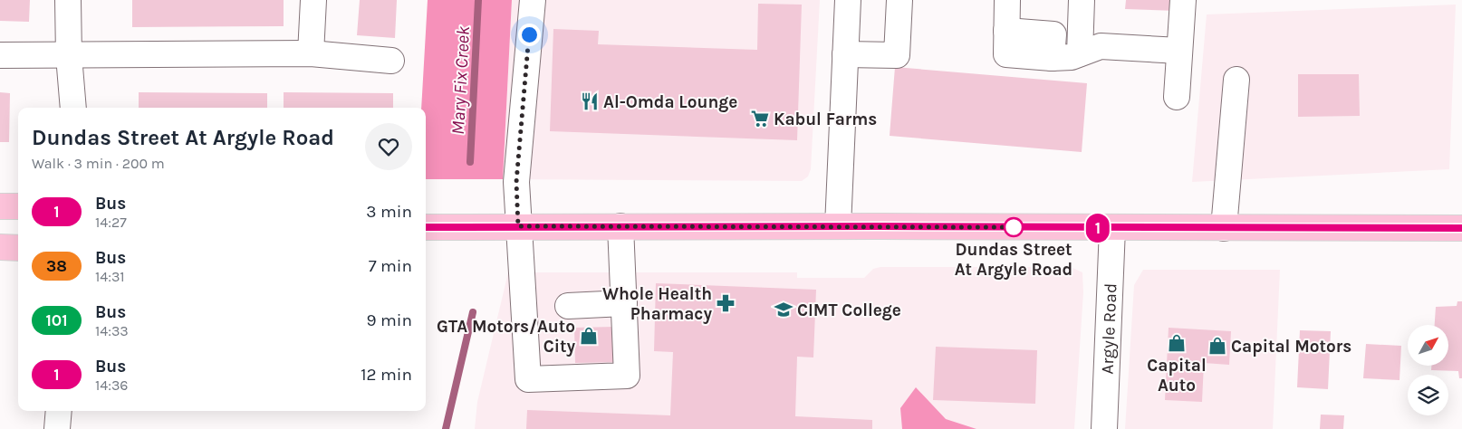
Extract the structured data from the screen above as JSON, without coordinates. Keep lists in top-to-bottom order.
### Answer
{
  "streets": {
    "street": ["Argyle Road"]
  },
  "water": ["Mary Fix Creek"],
  "places": {
    "restaurant": ["Al-Omda Lounge"],
    "supermarket": ["Kabul Farms"],
    "other": ["Dundas Street At Argyle Road"],
    "pharmacy": ["Whole Health Pharmacy"],
    "school or university": ["CIMT College"],
    "shop": ["GTA Motors/Auto City", "Capital Auto", "Capital Motors"]
  },
  "lines": ["bus line 1"],
  "north": "top right",
  "page": {
    "on_map": "1",
    "heading": ["Dundas Street At Argyle Road", "Walk · 3 min · 200 m"],
    "list": [
      {
        "mark": "1",
        "name": "Bus",
        "note": "14:27",
        "value": "3 min"
      },
      {
        "mark": "38",
        "name": "Bus",
        "note": "14:31",
        "value": "7 min"
      },
      {
        "mark": "101",
        "name": "Bus",
        "note": "14:33",
        "value": "9 min"
      },
      {
        "mark": "1",
        "name": "Bus",
        "note": "14:36",
        "value": "12 min"
      }
    ]
  }
}
